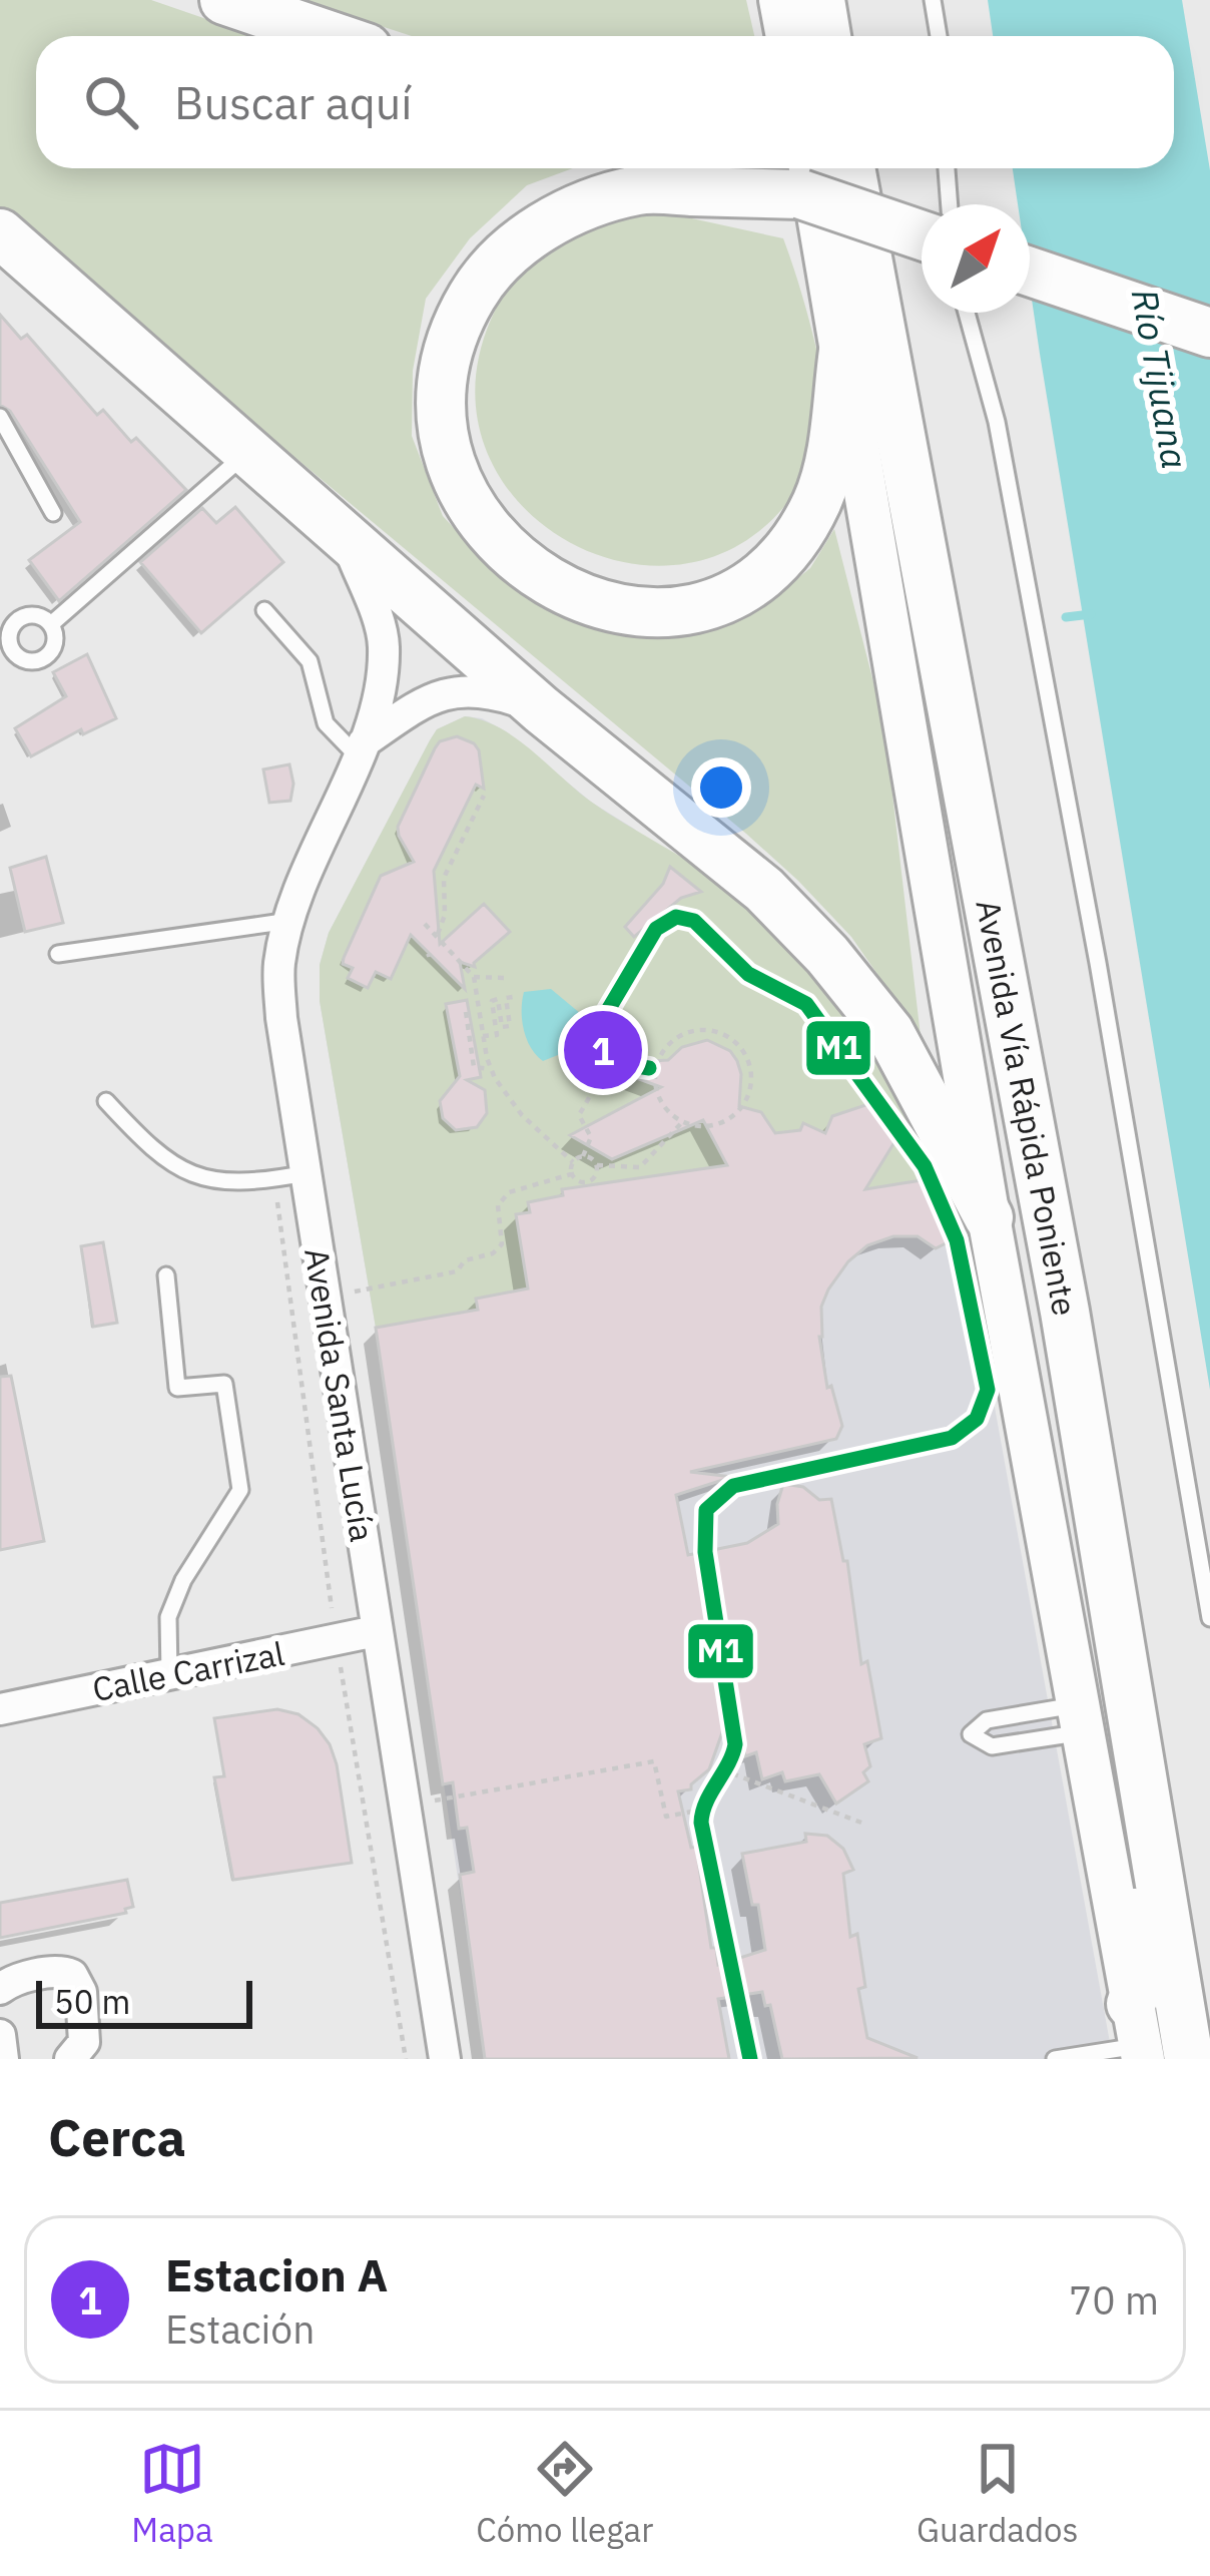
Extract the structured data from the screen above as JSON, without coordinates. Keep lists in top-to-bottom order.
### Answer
{
  "streets": {
    "highway": ["Avenida Vía Rápida Poniente"],
    "street": ["Avenida Santa Lucía", "Calle Carrizal"]
  },
  "crossings": [
    ["Avenida Santa Lucía", "Calle Carrizal"]
  ],
  "water": ["Río Tijuana"],
  "lines": ["transit line M1"],
  "scale_bar": "50 m",
  "north": "top right",
  "page": {
    "search": "Buscar aquí",
    "pins": "1",
    "scale": "50 m",
    "heading": "Cerca",
    "list": [
      {
        "mark": "1",
        "name": "Estacion A",
        "note": "Estación",
        "value": "70 m"
      }
    ],
    "nav": ["Mapa", "Cómo llegar", "Guardados"]
  }
}
